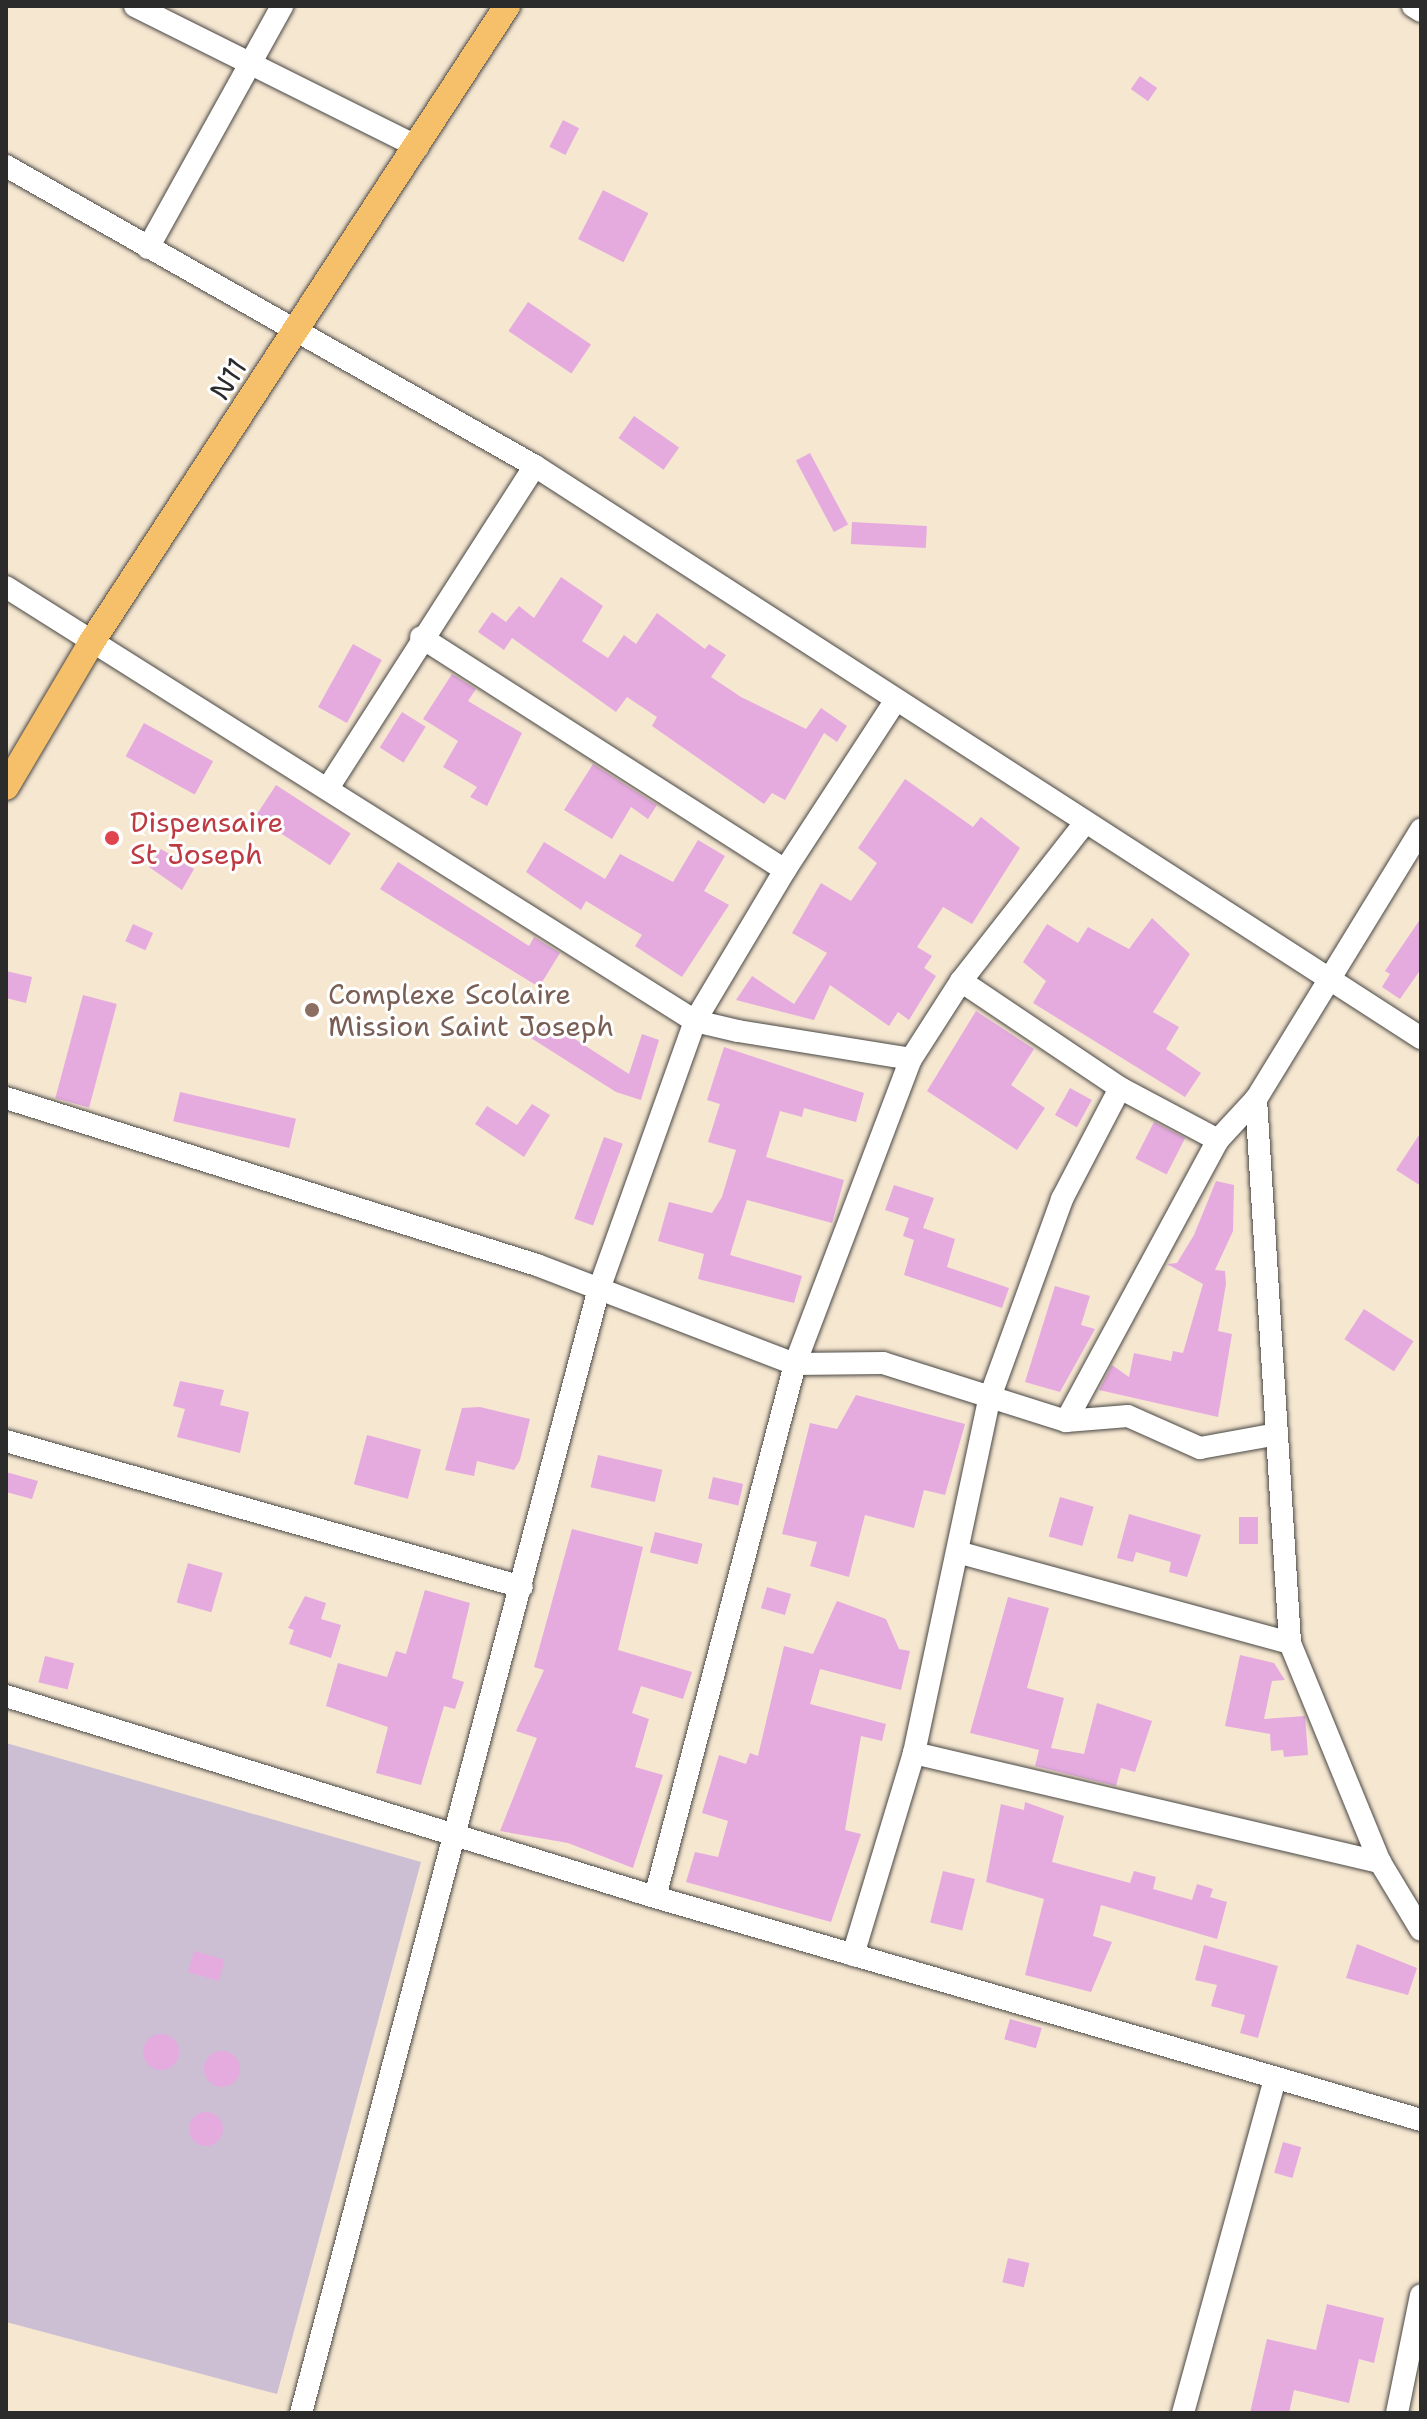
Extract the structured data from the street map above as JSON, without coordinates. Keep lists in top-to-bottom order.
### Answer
{
  "streets": {
    "main road": ["N11"]
  },
  "places": ["Dispensaire St Joseph", "Complexe Scolaire Mission Saint Joseph"]
}
